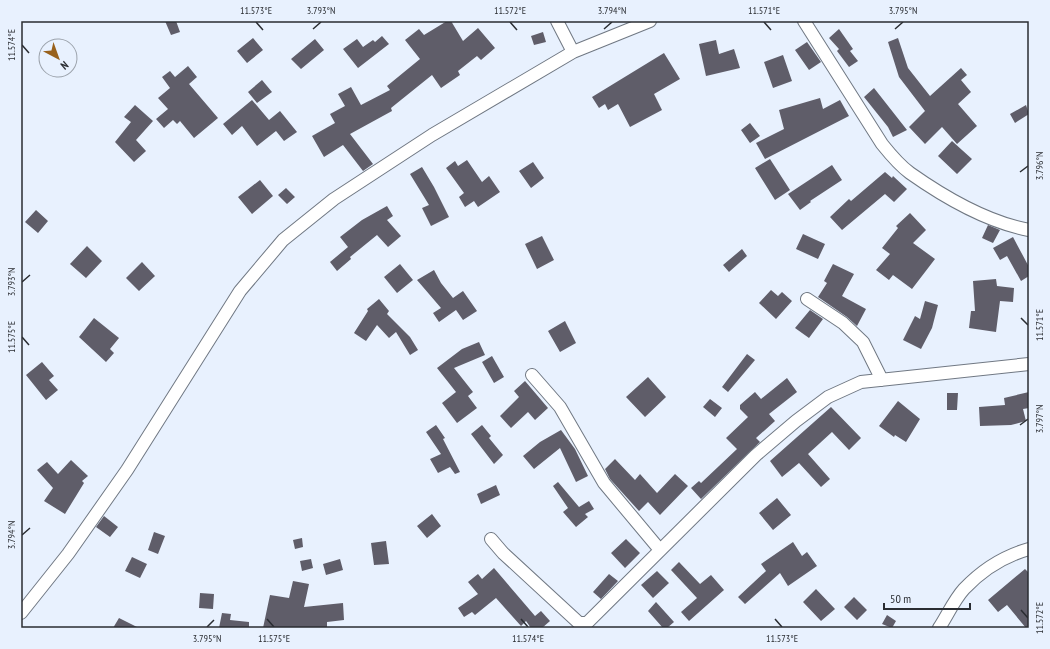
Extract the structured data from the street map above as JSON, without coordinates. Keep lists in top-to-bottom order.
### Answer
{
  "scale_bar": "50 m",
  "north": "bottom right",
  "coordinates": [
    "11.573°E",
    "3.793°N",
    "11.572°E",
    "3.794°N",
    "11.571°E",
    "3.795°N",
    "11.574°E",
    "3.796°N",
    "11.575°E",
    "3.797°N"
  ]
}
